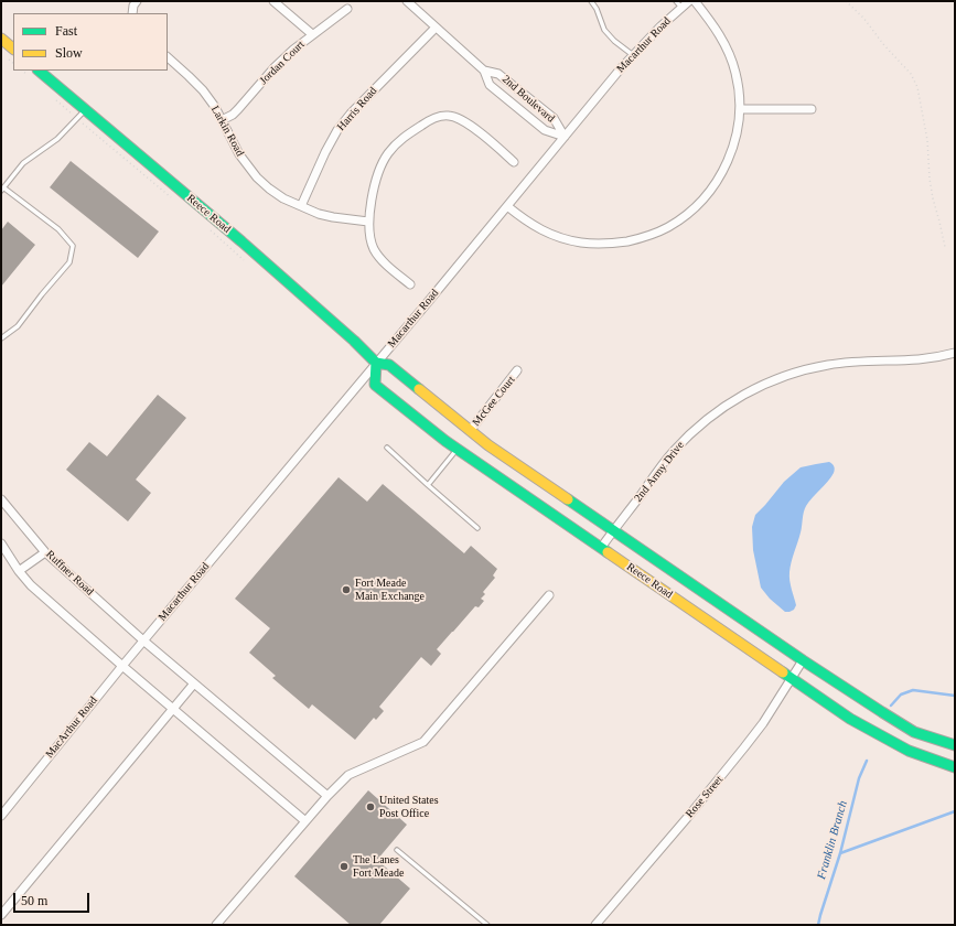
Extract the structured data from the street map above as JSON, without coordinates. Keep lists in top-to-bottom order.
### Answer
{
  "streets": {
    "street": [
      "Macarthur Road",
      "Jordan Court",
      "2nd Boulevard",
      "Harris Road",
      "Larkin Road",
      "Reece Road",
      "McGee Court",
      "2nd Army Drive",
      "Ruffner Road",
      "MacArthur Road",
      "Rose Street"
    ]
  },
  "crossings": [
    ["Macarthur Road", "2nd Boulevard"],
    ["Macarthur Road", "Reece Road"],
    ["Macarthur Road", "Ruffner Road"],
    ["Macarthur Road", "MacArthur Road"],
    ["Jordan Court", "Larkin Road"],
    ["2nd Boulevard", "Harris Road"],
    ["Harris Road", "Larkin Road"],
    ["Reece Road", "McGee Court"],
    ["Reece Road", "2nd Army Drive"],
    ["Reece Road", "Rose Street"],
    ["Ruffner Road", "MacArthur Road"]
  ],
  "water": ["Franklin Branch"],
  "places": ["Fort Meade Main Exchange", "United States Post Office", "The Lanes Fort Meade"],
  "legend": ["Fast", "Slow"],
  "scale_bar": "50 m"
}
